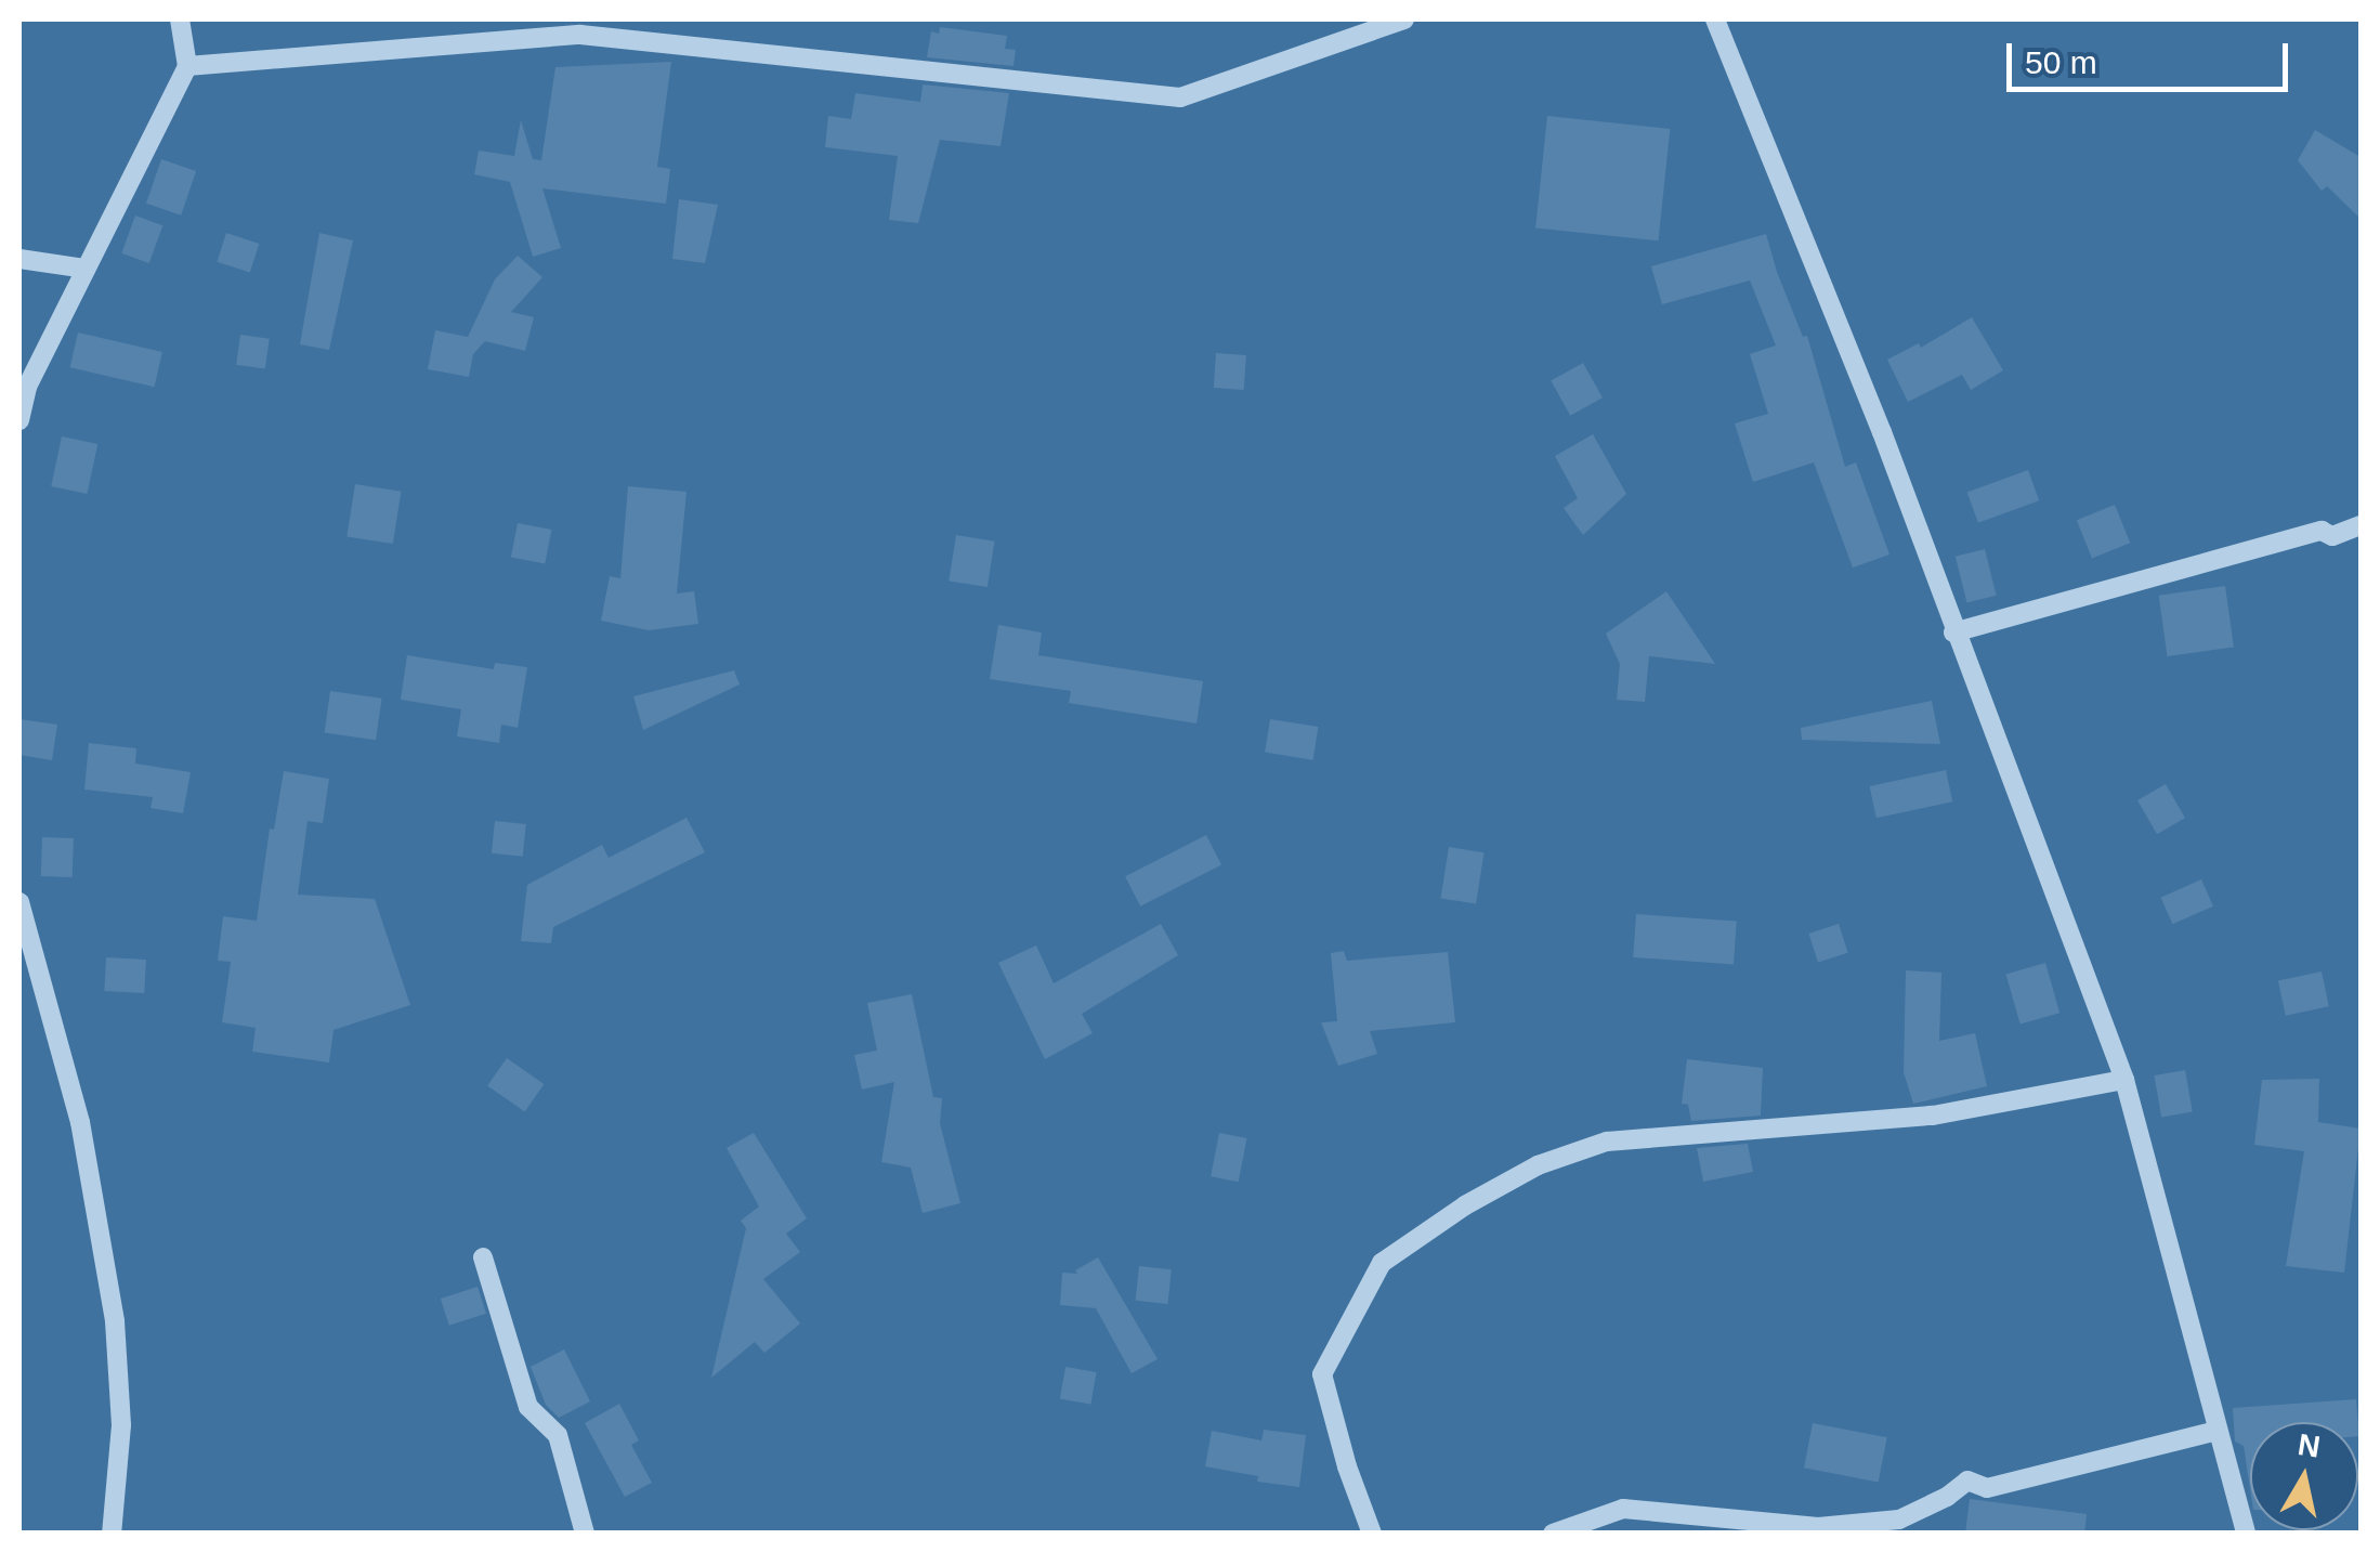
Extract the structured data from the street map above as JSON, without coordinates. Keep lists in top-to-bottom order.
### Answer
{
  "scale_bar": "50 m",
  "north": "top"
}
